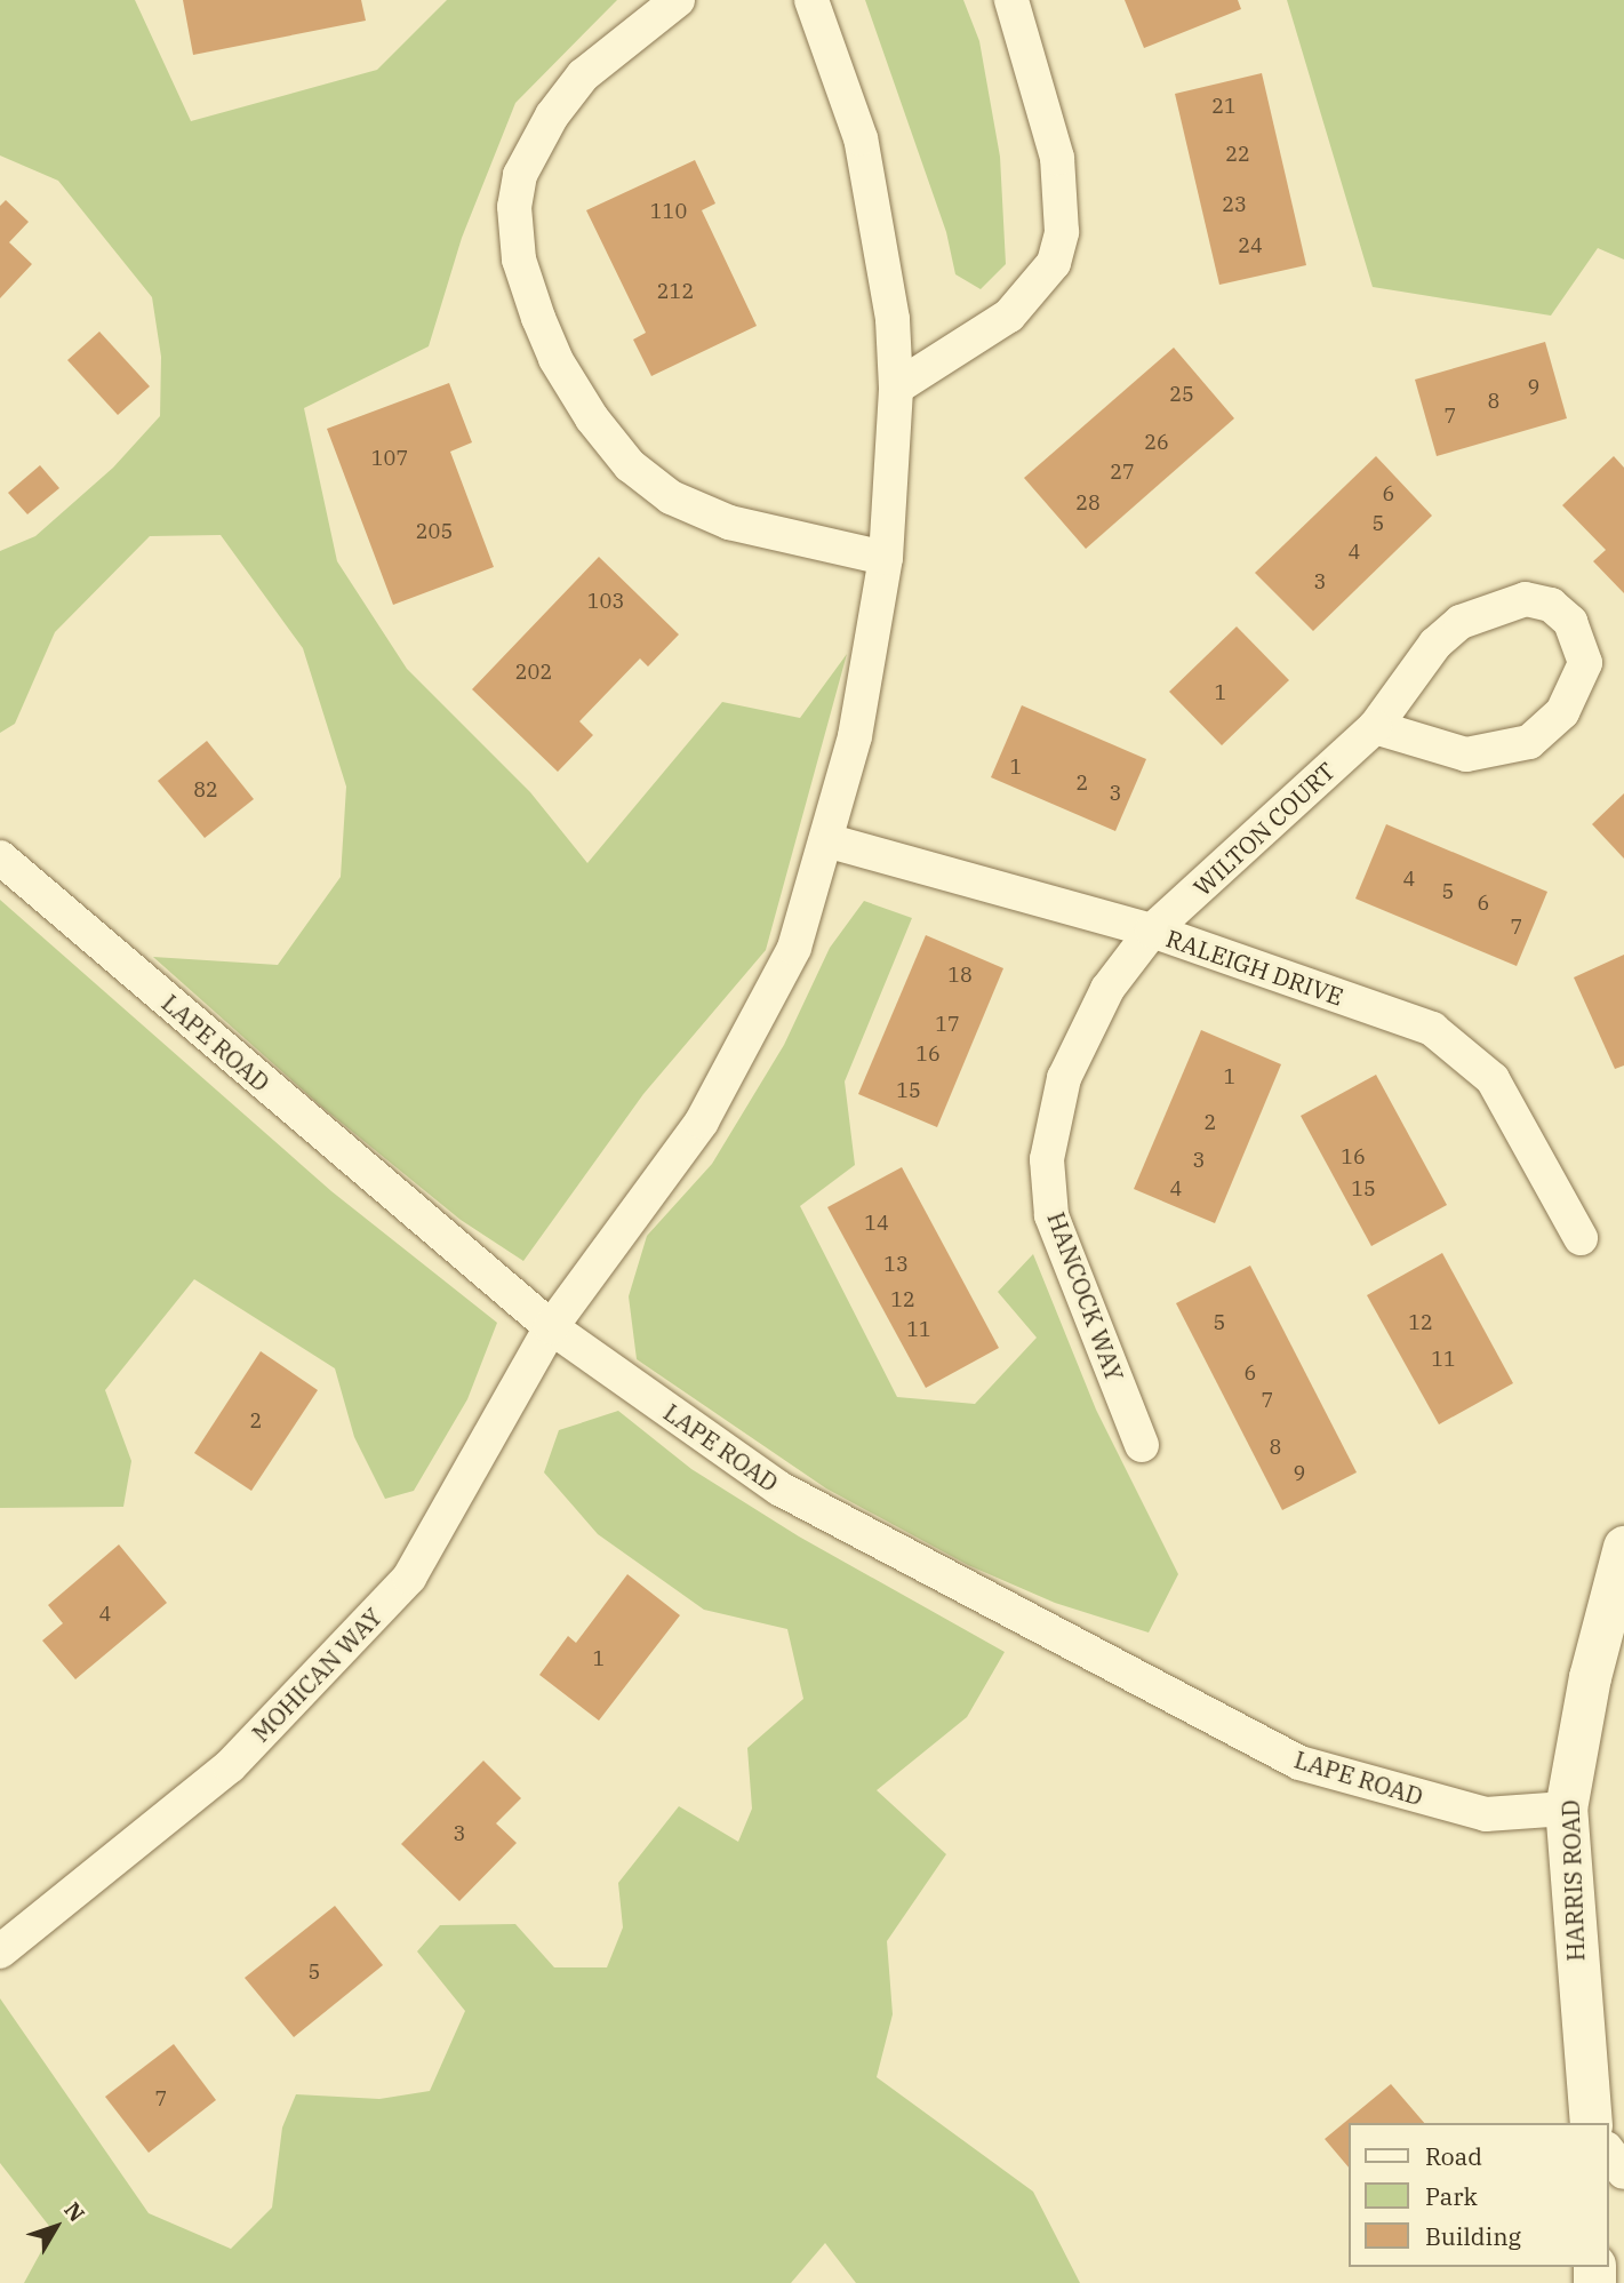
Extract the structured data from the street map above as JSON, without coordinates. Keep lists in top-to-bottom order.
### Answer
{
  "streets": {
    "street": [
      "WILTON COURT",
      "RALEIGH DRIVE",
      "LAPE ROAD",
      "HANCOCK WAY",
      "MOHICAN WAY",
      "HARRIS ROAD"
    ]
  },
  "crossings": [
    ["WILTON COURT", "RALEIGH DRIVE"],
    ["WILTON COURT", "HANCOCK WAY"],
    ["RALEIGH DRIVE", "HANCOCK WAY"],
    ["RALEIGH DRIVE", "MOHICAN WAY"],
    ["LAPE ROAD", "MOHICAN WAY"],
    ["LAPE ROAD", "HARRIS ROAD"]
  ],
  "house_numbers": [
    "21",
    "22",
    "23",
    "110",
    "24",
    "212",
    "9",
    "25",
    "8",
    "7",
    "26",
    "107",
    "27",
    "6",
    "28",
    "5",
    "205",
    "4",
    "3",
    "103",
    "202",
    "1",
    "1",
    "2",
    "82",
    "3",
    "4",
    "5",
    "6",
    "7",
    "18",
    "17",
    "16",
    "1",
    "15",
    "2",
    "16",
    "3",
    "4",
    "15",
    "14",
    "13",
    "12",
    "5",
    "12",
    "11",
    "11",
    "6",
    "7",
    "2",
    "8",
    "9",
    "4",
    "1",
    "3",
    "5",
    "7"
  ],
  "legend": ["Road", "Park", "Building"],
  "north": "top right"
}
